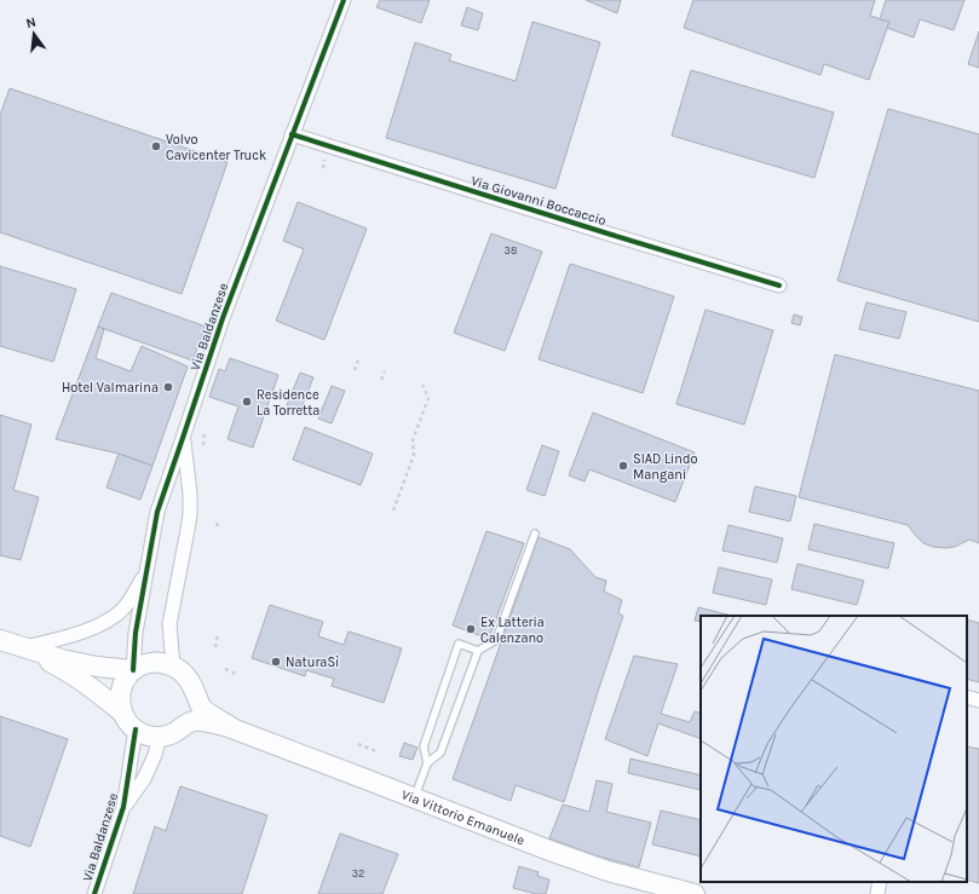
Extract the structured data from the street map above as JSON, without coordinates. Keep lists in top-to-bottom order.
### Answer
{
  "streets": {
    "main road": ["Via Vittorio Emanuele"],
    "street": ["Via Giovanni Boccaccio", "Via Baldanzese"]
  },
  "crossings": [
    ["Via Giovanni Boccaccio", "Via Baldanzese"],
    ["Via Baldanzese", "Via Vittorio Emanuele"]
  ],
  "places": [
    "Volvo Cavicenter Truck",
    "Hotel Valmarina",
    "Residence La Torretta",
    "SIAD Lindo Mangani",
    "Ex Latteria Calenzano",
    "NaturaSì"
  ],
  "house_numbers": ["38", "32"],
  "north": "top"
}
